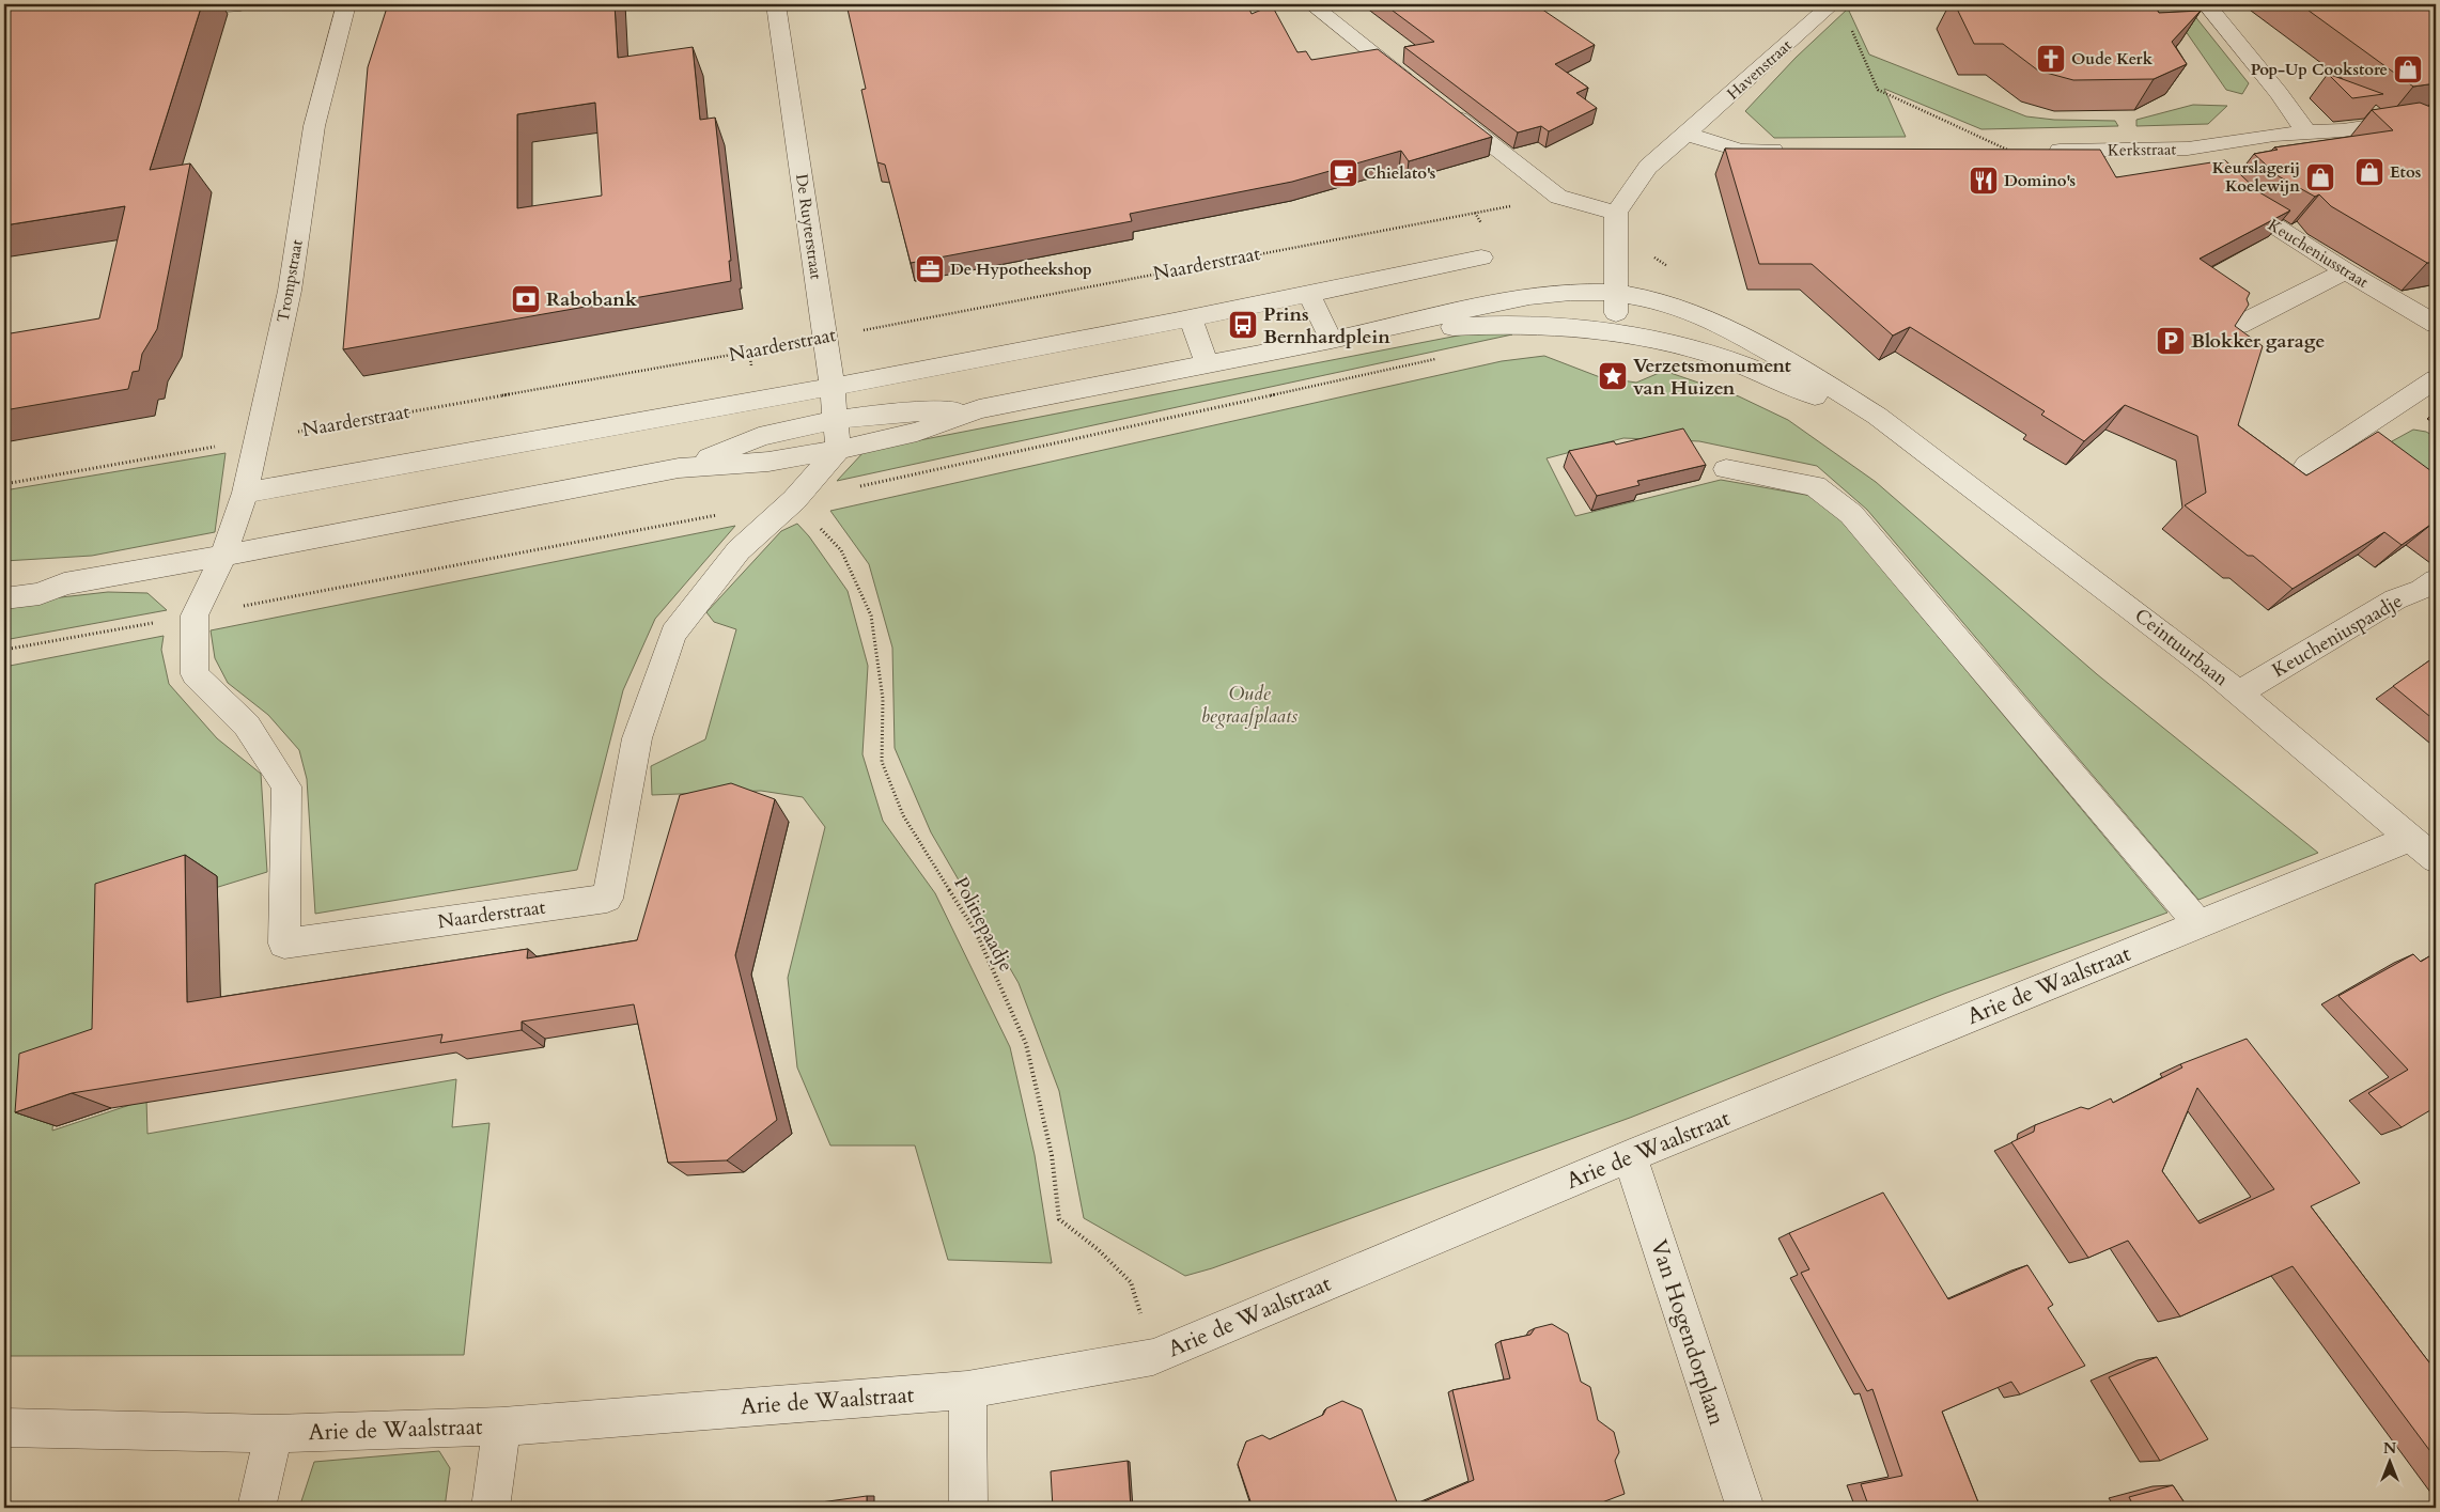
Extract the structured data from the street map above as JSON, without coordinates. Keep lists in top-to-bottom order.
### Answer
{
  "streets": {
    "street": [
      "Havenstraat",
      "Kerkstraat",
      "De Ruyterstraat",
      "Keucheniusstraat",
      "Naarderstraat",
      "Trompstraat",
      "Keucheniuspaadje",
      "Ceintuurbaan",
      "Arie de Waalstraat",
      "Van Hogendorplaan"
    ],
    "path": ["Politiepaadje"]
  },
  "crossings": [
    ["De Ruyterstraat", "Naarderstraat"],
    ["Naarderstraat", "Trompstraat"],
    ["Naarderstraat", "Politiepaadje"],
    ["Keucheniuspaadje", "Ceintuurbaan"],
    ["Ceintuurbaan", "Arie de Waalstraat"],
    ["Politiepaadje", "Arie de Waalstraat"],
    ["Arie de Waalstraat", "Van Hogendorplaan"]
  ],
  "parks": ["Oude begraafplaats"],
  "places": {
    "church": ["Oude Kerk"],
    "shop": ["Pop-Up Cookstore", "Etos", "Keurslagerij Koelewijn"],
    "cafe": ["Chielato's"],
    "restaurant": ["Domino's"],
    "office": ["De Hypotheekshop"],
    "bank": ["Rabobank"],
    "bus stop": ["Prins Bernhardplein"],
    "parking": ["Blokker garage"],
    "place": ["Verzetsmonument van Huizen"]
  },
  "north": "top"
}
